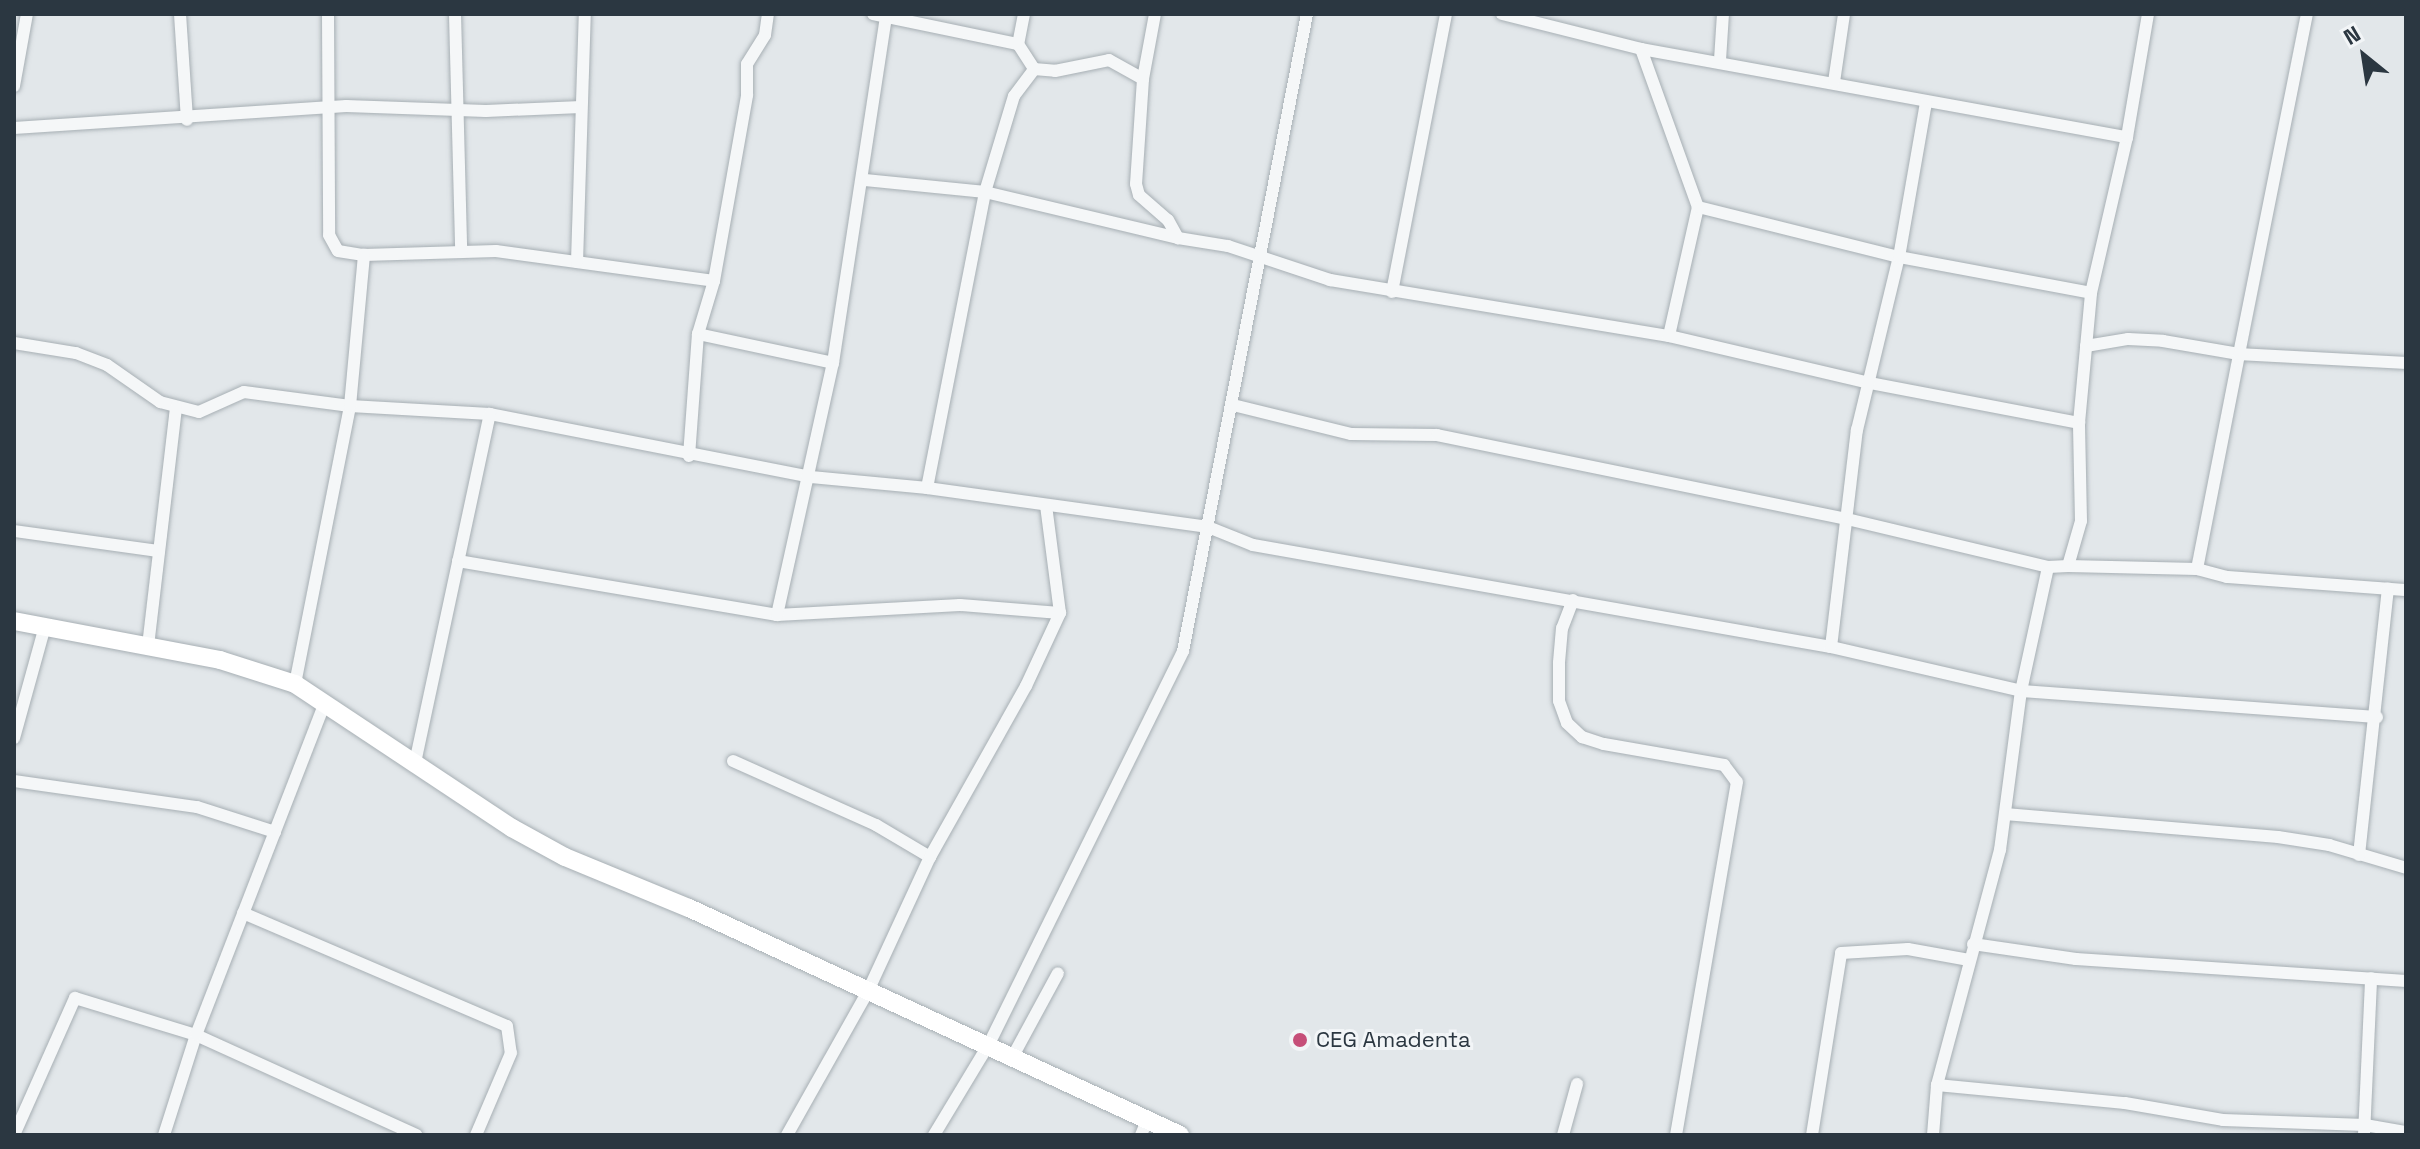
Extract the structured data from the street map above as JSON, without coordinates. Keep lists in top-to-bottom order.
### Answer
{
  "places": ["CEG Amadenta"],
  "north": "top left"
}
